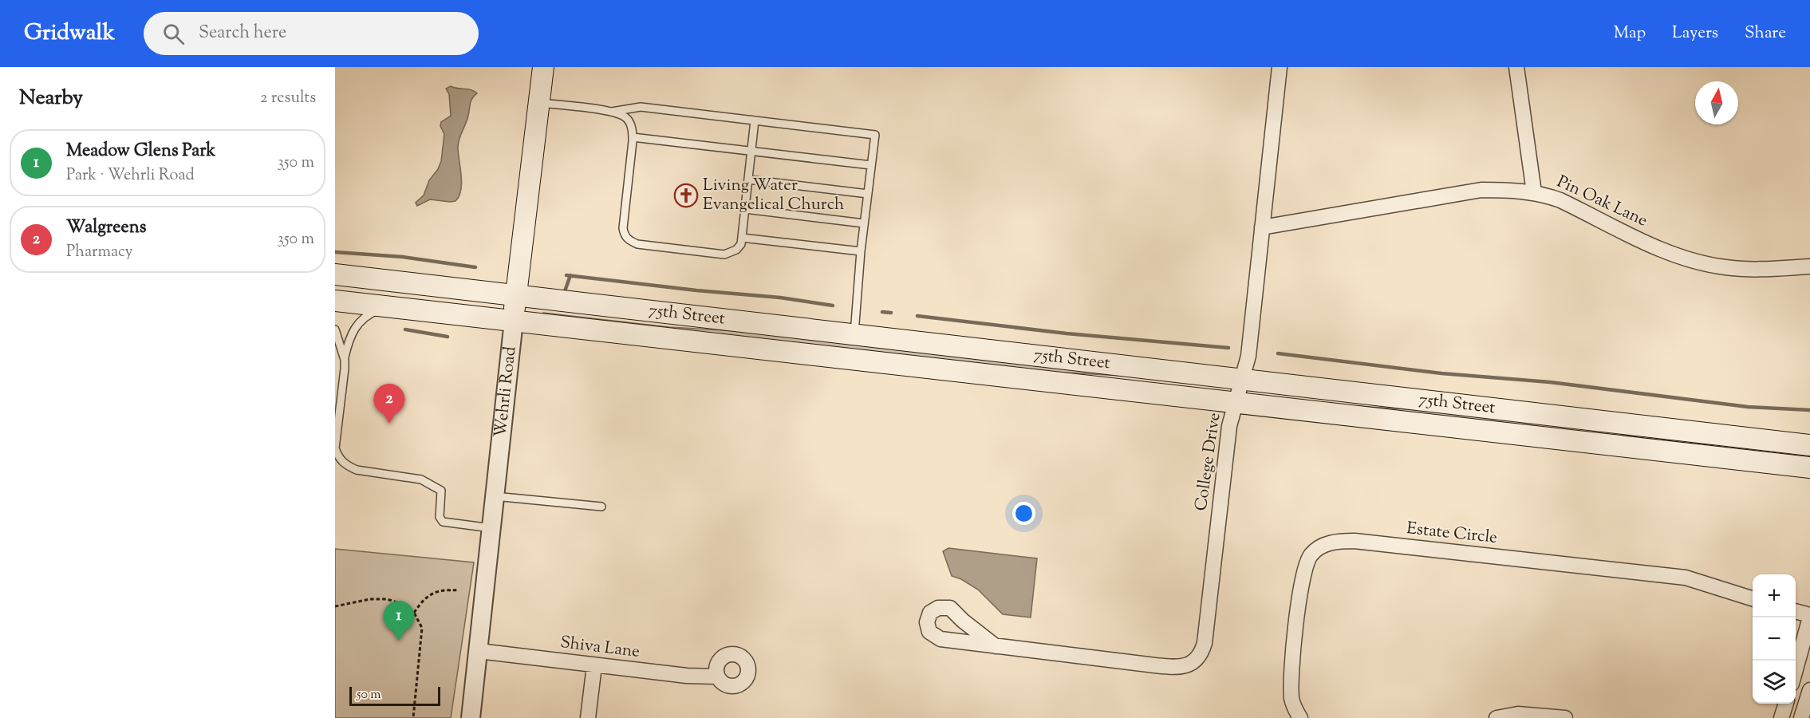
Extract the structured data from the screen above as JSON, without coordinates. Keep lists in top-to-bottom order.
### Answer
{
  "streets": {
    "main road": ["75th Street", "Wehrli Road"],
    "street": [
      "Pin Oak Lane",
      "College Drive",
      "Estate Circle",
      "Shiva Lane"
    ]
  },
  "crossings": [
    ["Pin Oak Lane", "College Drive"],
    ["75th Street", "Wehrli Road"],
    ["75th Street", "College Drive"],
    ["Wehrli Road", "Shiva Lane"]
  ],
  "places": {
    "church": ["Living Water Evangelical Church"]
  },
  "scale_bar": "50 m",
  "north": "top",
  "page": {
    "header": "Gridwalk",
    "search": "Search here",
    "nav": ["Map", "Layers", "Share"],
    "heading": ["Nearby", "2 results"],
    "list": [
      {
        "mark": "1",
        "name": "Meadow Glens Park",
        "note": "Park · Wehrli Road",
        "value": "350 m"
      },
      {
        "mark": "2",
        "name": "Walgreens",
        "note": "Pharmacy",
        "value": "350 m"
      }
    ],
    "pins": ["2", "1"],
    "map_buttons": ["+", "−"],
    "scale": "50 m"
  }
}
